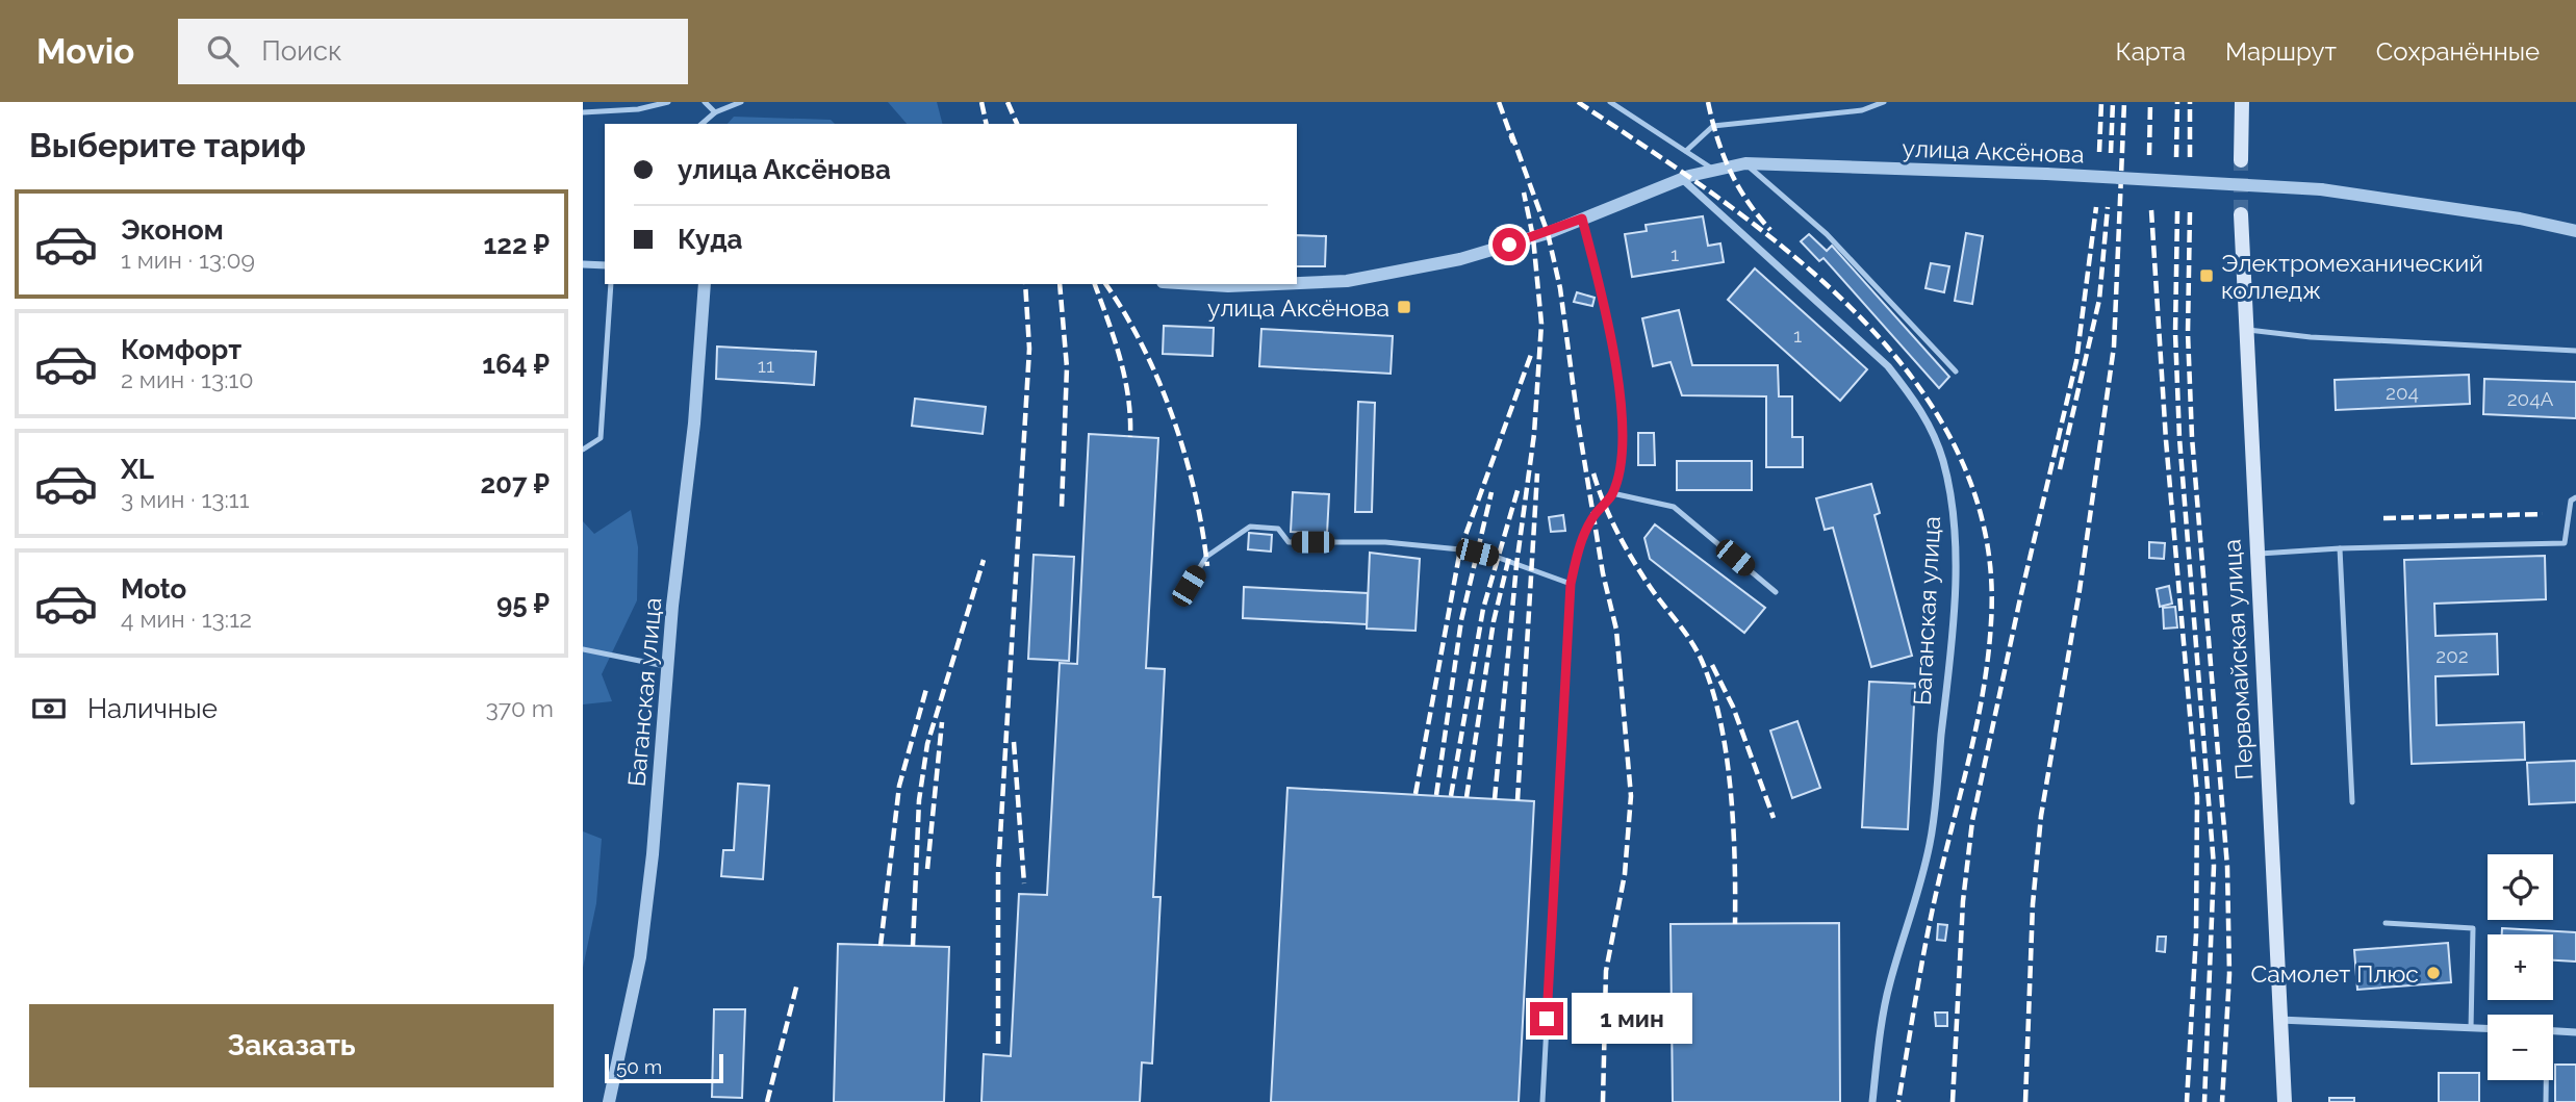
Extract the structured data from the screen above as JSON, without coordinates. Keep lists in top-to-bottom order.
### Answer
{
  "streets": {
    "main road": ["Первомайская улица"],
    "street": ["улица Аксёнова", "Баганская улица"]
  },
  "crossings": [
    ["улица Аксёнова", "Баганская улица"]
  ],
  "places": {
    "transit": ["Электромеханический колледж", "улица Аксёнова"],
    "other": ["Самолет Плюс"]
  },
  "house_numbers": [
    "1",
    "1",
    "11",
    "204",
    "204А",
    "202"
  ],
  "scale_bar": "50 m",
  "page": {
    "header": "Movio",
    "search": "Поиск",
    "nav": ["Карта", "Маршрут", "Сохранённые"],
    "heading": "Выберите тариф",
    "banner": ["улица Аксёнова", "Куда"],
    "list": [
      {
        "name": "Эконом",
        "note": "1 мин · 13:09",
        "value": "122 ₽"
      },
      {
        "name": "Комфорт",
        "note": "2 мин · 13:10",
        "value": "164 ₽"
      },
      {
        "name": "XL",
        "note": "3 мин · 13:11",
        "value": "207 ₽"
      },
      {
        "name": "Moto",
        "note": "4 мин · 13:12",
        "value": "95 ₽"
      }
    ],
    "pay": ["Наличные", "370 m"],
    "map_buttons": ["+", "−"],
    "buttons": "Заказать",
    "bubble": "1 мин",
    "scale": "50 m"
  }
}
